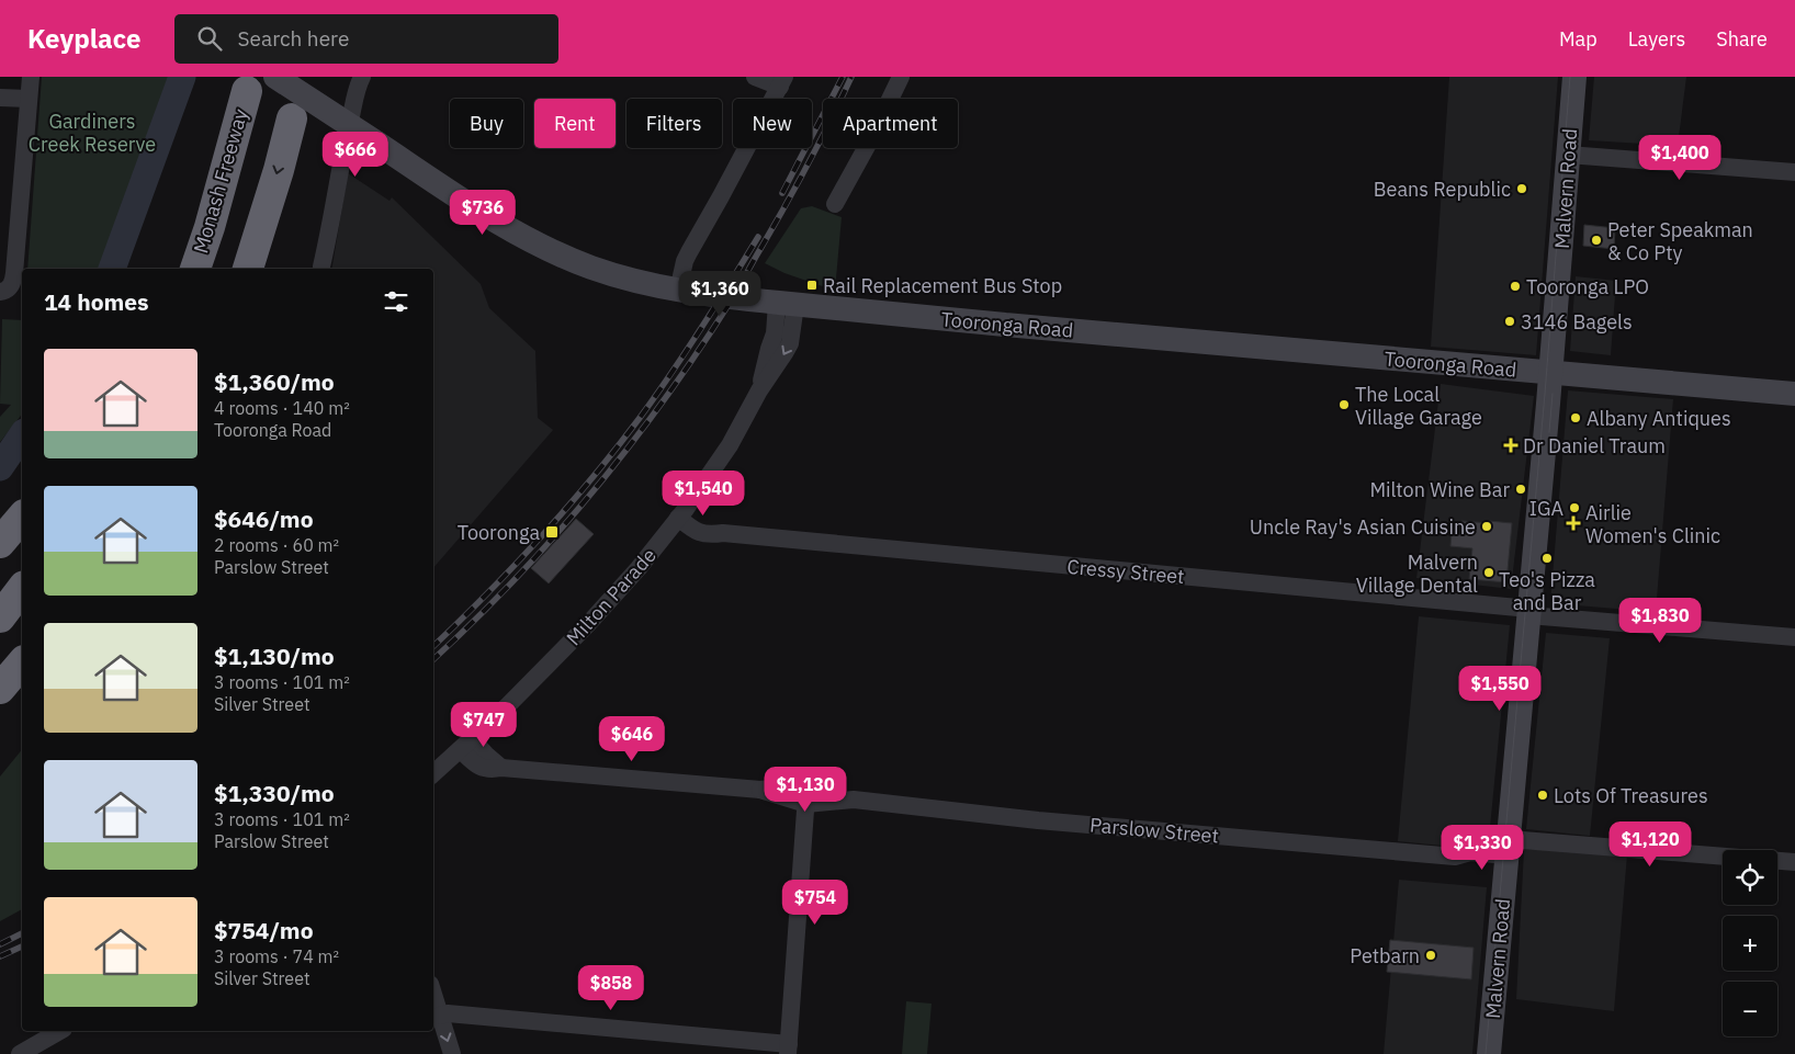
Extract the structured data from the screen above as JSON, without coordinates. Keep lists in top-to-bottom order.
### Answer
{
  "streets": {
    "highway": ["Monash Freeway"],
    "main road": ["Malvern Road", "Tooronga Road"],
    "street": ["Cressy Street", "Milton Parade", "Parslow Street"]
  },
  "crossings": [
    ["Malvern Road", "Tooronga Road"],
    ["Malvern Road", "Cressy Street"],
    ["Malvern Road", "Parslow Street"],
    ["Tooronga Road", "Milton Parade"],
    ["Cressy Street", "Milton Parade"],
    ["Milton Parade", "Parslow Street"]
  ],
  "parks": ["Gardiners Creek Reserve"],
  "places": {
    "other": [
      "Beans Republic",
      "Peter Speakman & Co Pty",
      "Tooronga LPO",
      "3146 Bagels",
      "The Local Village Garage",
      "Albany Antiques",
      "Milton Wine Bar",
      "IGA",
      "Uncle Ray's Asian Cuisine",
      "Teo's Pizza and Bar",
      "Malvern Village Dental",
      "Lots Of Treasures",
      "Petbarn"
    ],
    "transit": ["Rail Replacement Bus Stop", "Tooronga"],
    "health": ["Dr Daniel Traum", "Airlie Women's Clinic"]
  },
  "page": {
    "header": "Keyplace",
    "search": "Search here",
    "nav": ["Map", "Layers", "Share"],
    "chip": [
      "Buy",
      "Rent",
      "Filters",
      "New",
      "Apartment"
    ],
    "price": [
      "$666",
      "$1,400",
      "$736",
      "$1,360",
      "$1,540",
      "$1,830",
      "$1,550",
      "$747",
      "$646",
      "$1,130",
      "$1,120",
      "$1,330",
      "$754",
      "$858"
    ],
    "heading": "14 homes",
    "list": [
      {
        "name": "$1,360/mo",
        "note": "4 rooms · 140 m² · Tooronga Road"
      },
      {
        "name": "$646/mo",
        "note": "2 rooms · 60 m² · Parslow Street"
      },
      {
        "name": "$1,130/mo",
        "note": "3 rooms · 101 m² · Silver Street"
      },
      {
        "name": "$1,330/mo",
        "note": "3 rooms · 101 m² · Parslow Street"
      },
      {
        "name": "$754/mo",
        "note": "3 rooms · 74 m² · Silver Street"
      }
    ],
    "map_buttons": ["+", "−"]
  }
}
